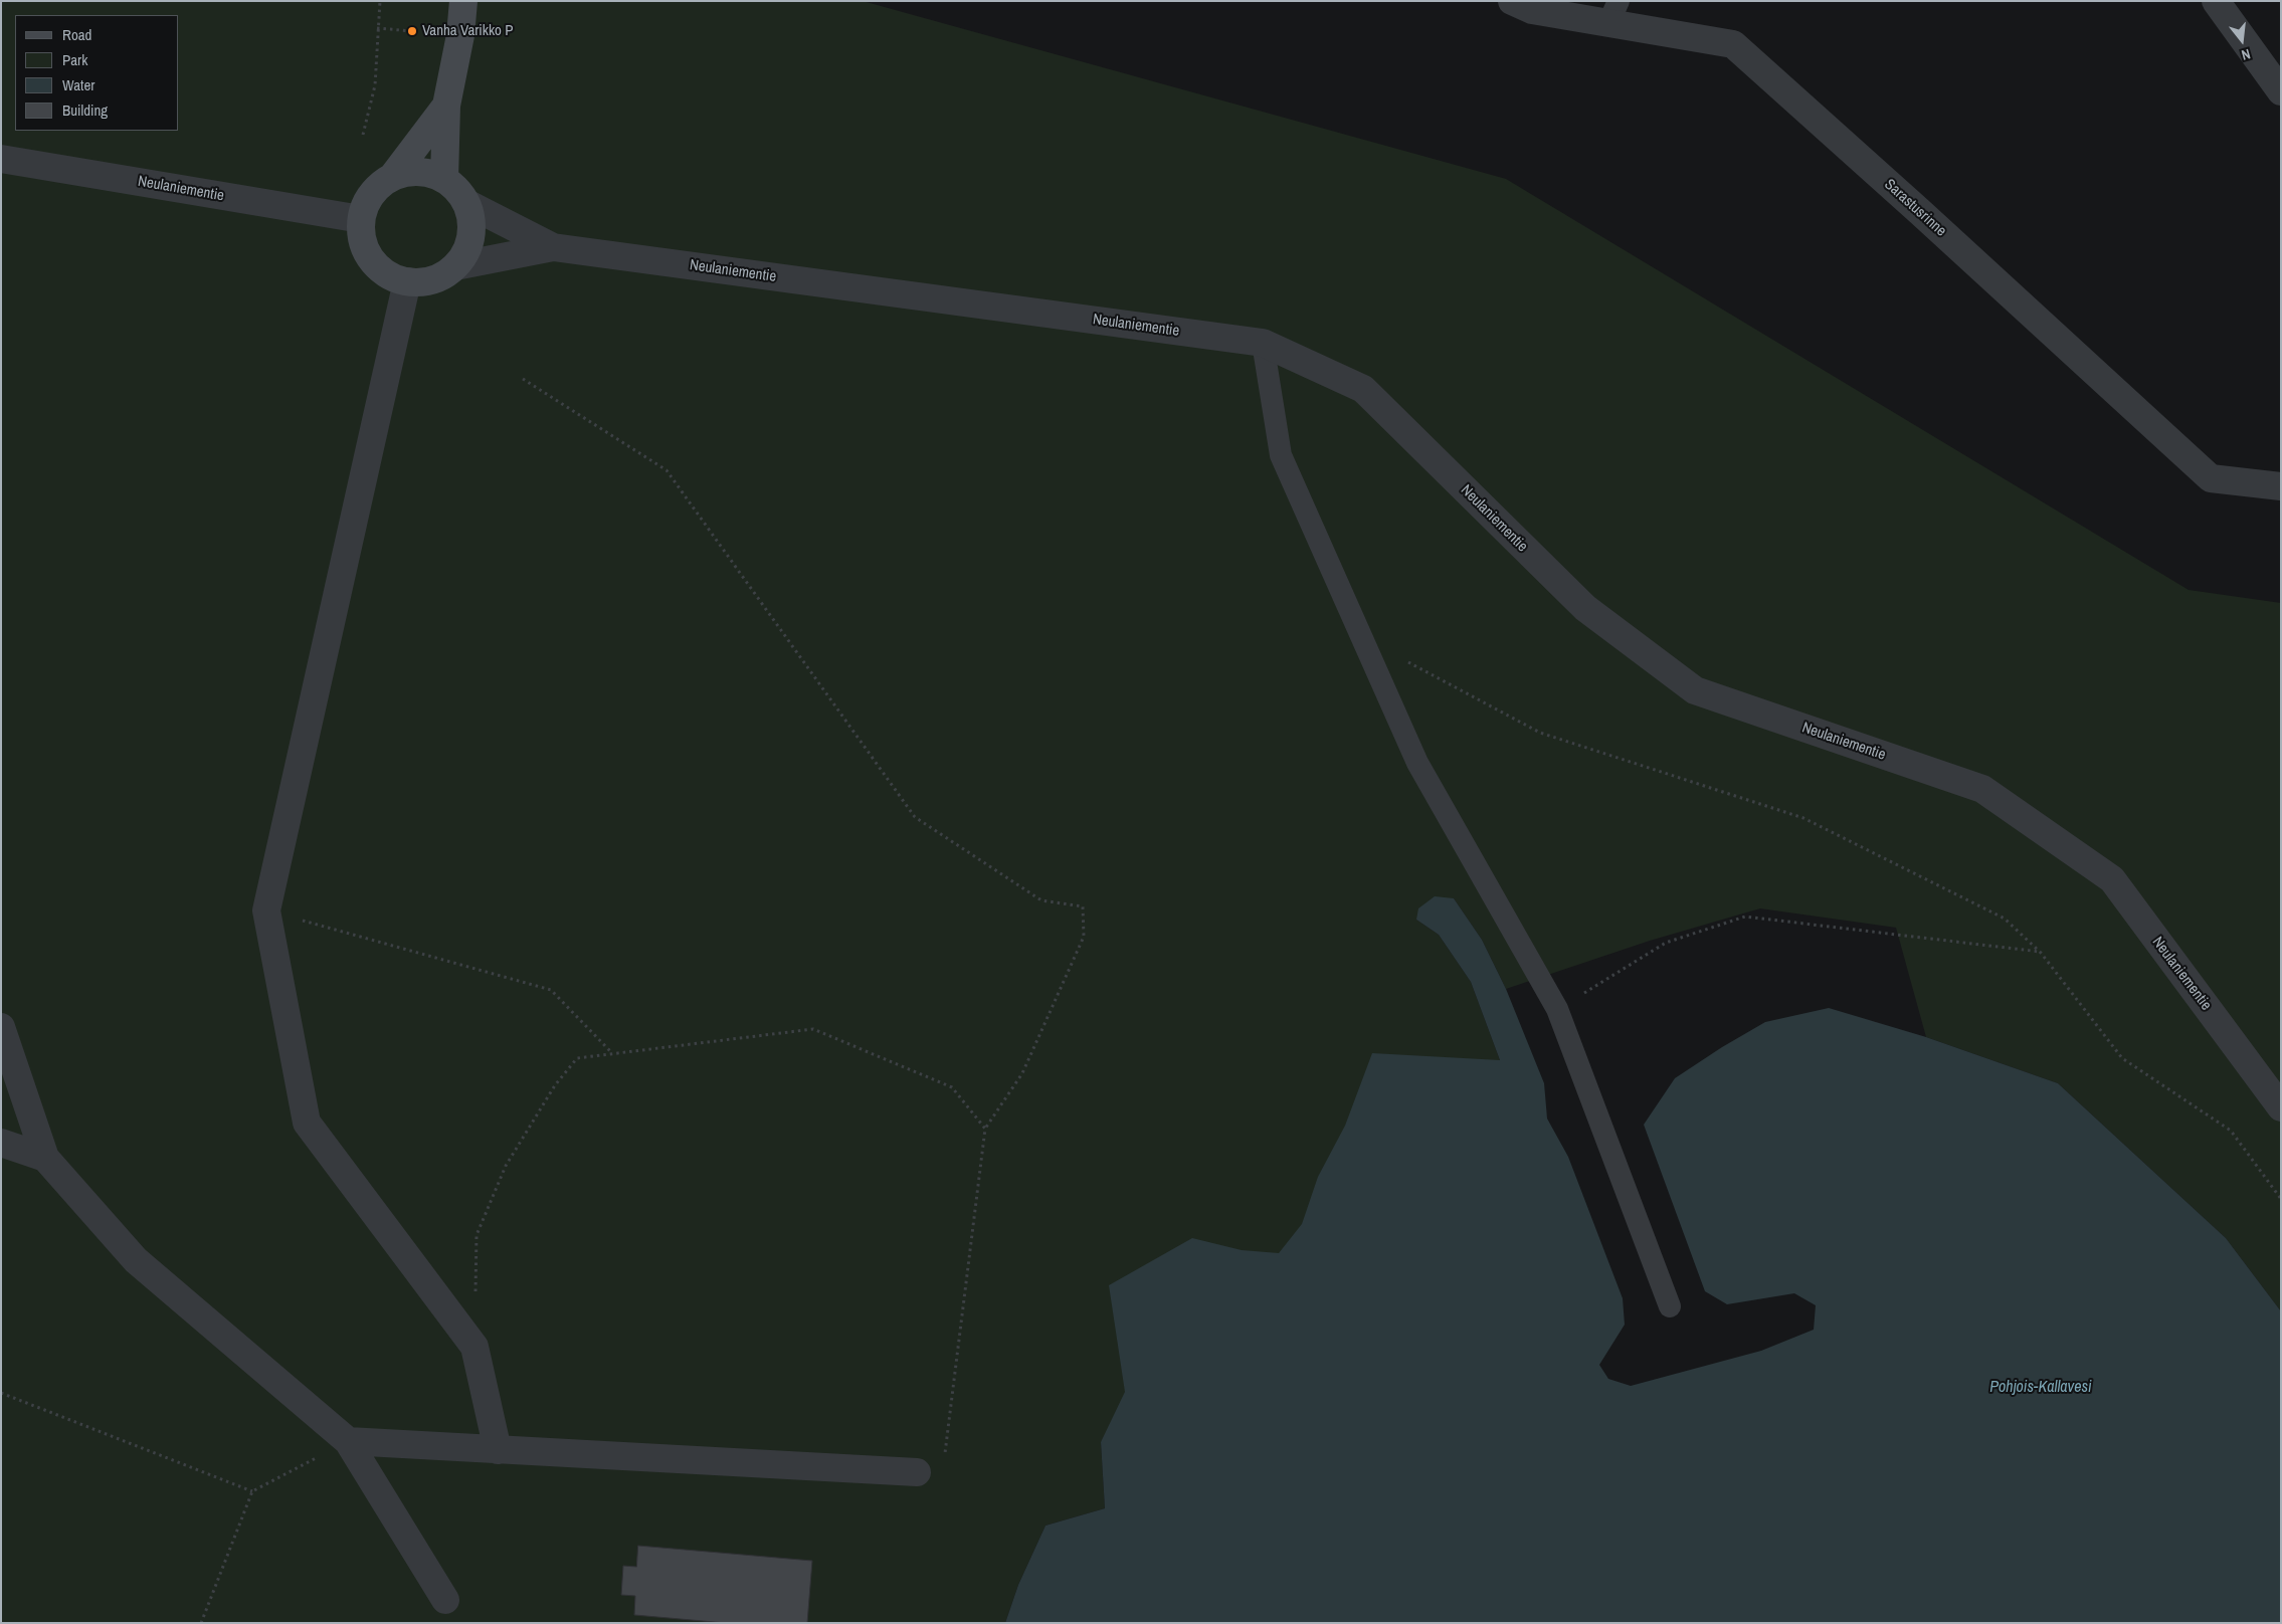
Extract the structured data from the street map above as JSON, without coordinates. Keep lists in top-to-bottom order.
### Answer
{
  "streets": {
    "street": ["Neulaniementie", "Sarastusrinne"]
  },
  "water": ["Pohjois-Kallavesi"],
  "places": ["Vanha Varikko P"],
  "legend": [
    "Road",
    "Park",
    "Water",
    "Building"
  ],
  "north": "bottom"
}
